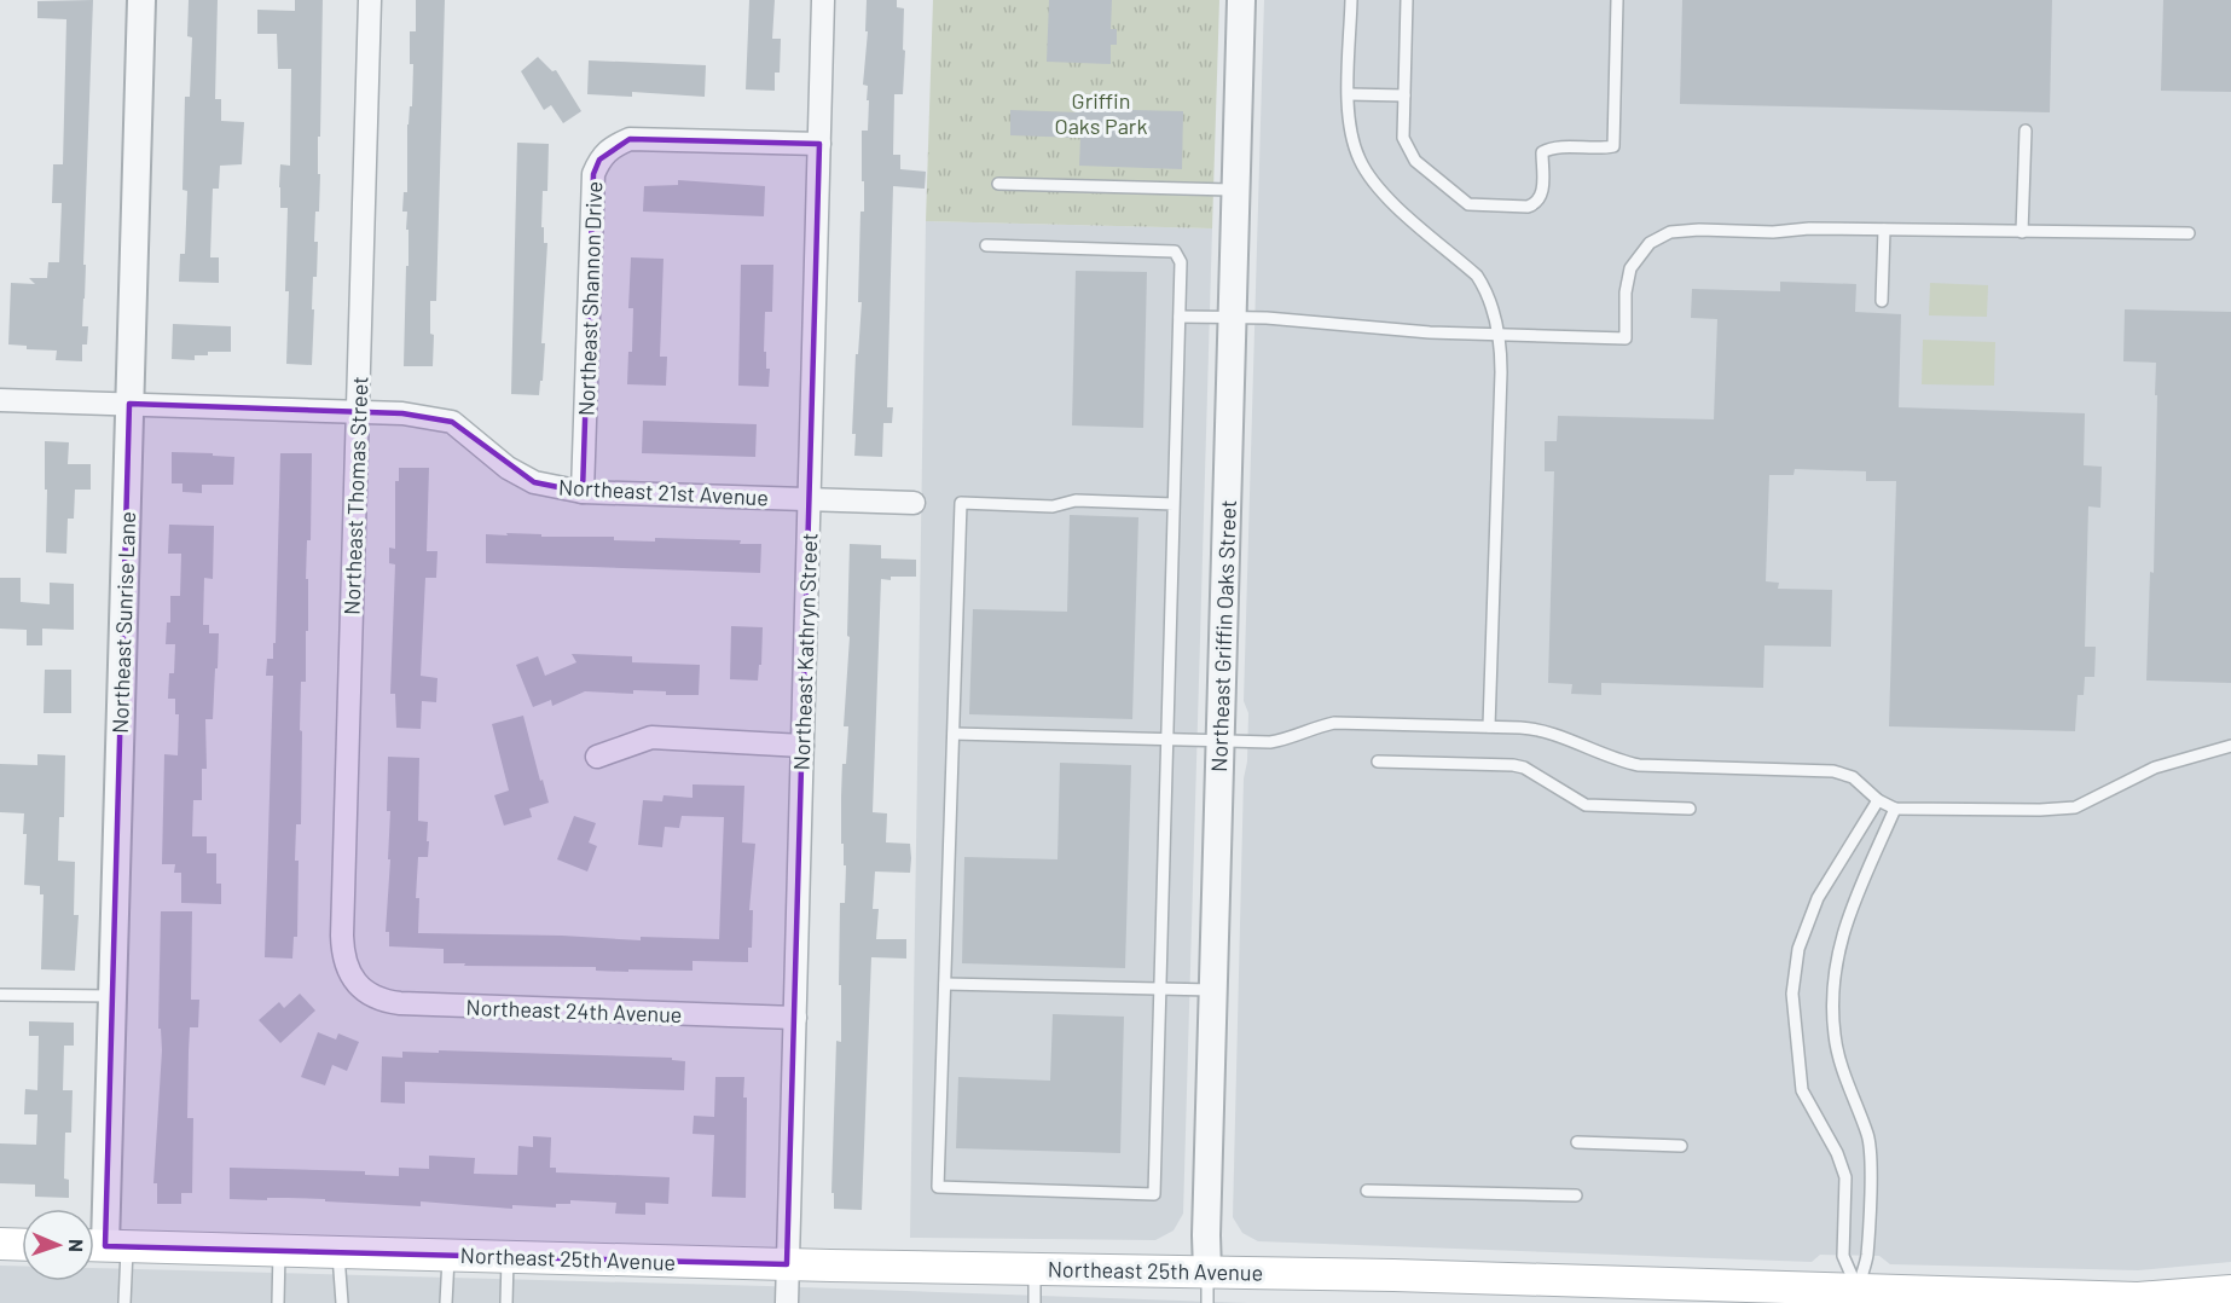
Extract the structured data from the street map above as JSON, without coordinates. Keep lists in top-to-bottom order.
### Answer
{
  "streets": {
    "main road": ["Northeast 25th Avenue"],
    "street": [
      "Northeast Shannon Drive",
      "Northeast 21st Avenue",
      "Northeast Thomas Street",
      "Northeast Sunrise Lane",
      "Northeast Griffin Oaks Street",
      "Northeast Kathryn Street",
      "Northeast 24th Avenue"
    ]
  },
  "crossings": [
    ["Northeast Shannon Drive", "Northeast 21st Avenue"],
    ["Northeast Shannon Drive", "Northeast Kathryn Street"],
    ["Northeast 21st Avenue", "Northeast Thomas Street"],
    ["Northeast 21st Avenue", "Northeast Sunrise Lane"],
    ["Northeast 21st Avenue", "Northeast Kathryn Street"],
    ["Northeast Thomas Street", "Northeast 24th Avenue"],
    ["Northeast Sunrise Lane", "Northeast 25th Avenue"],
    ["Northeast Griffin Oaks Street", "Northeast 25th Avenue"],
    ["Northeast Kathryn Street", "Northeast 24th Avenue"],
    ["Northeast Kathryn Street", "Northeast 25th Avenue"]
  ],
  "parks": ["Griffin Oaks Park"],
  "north": "right"
}
